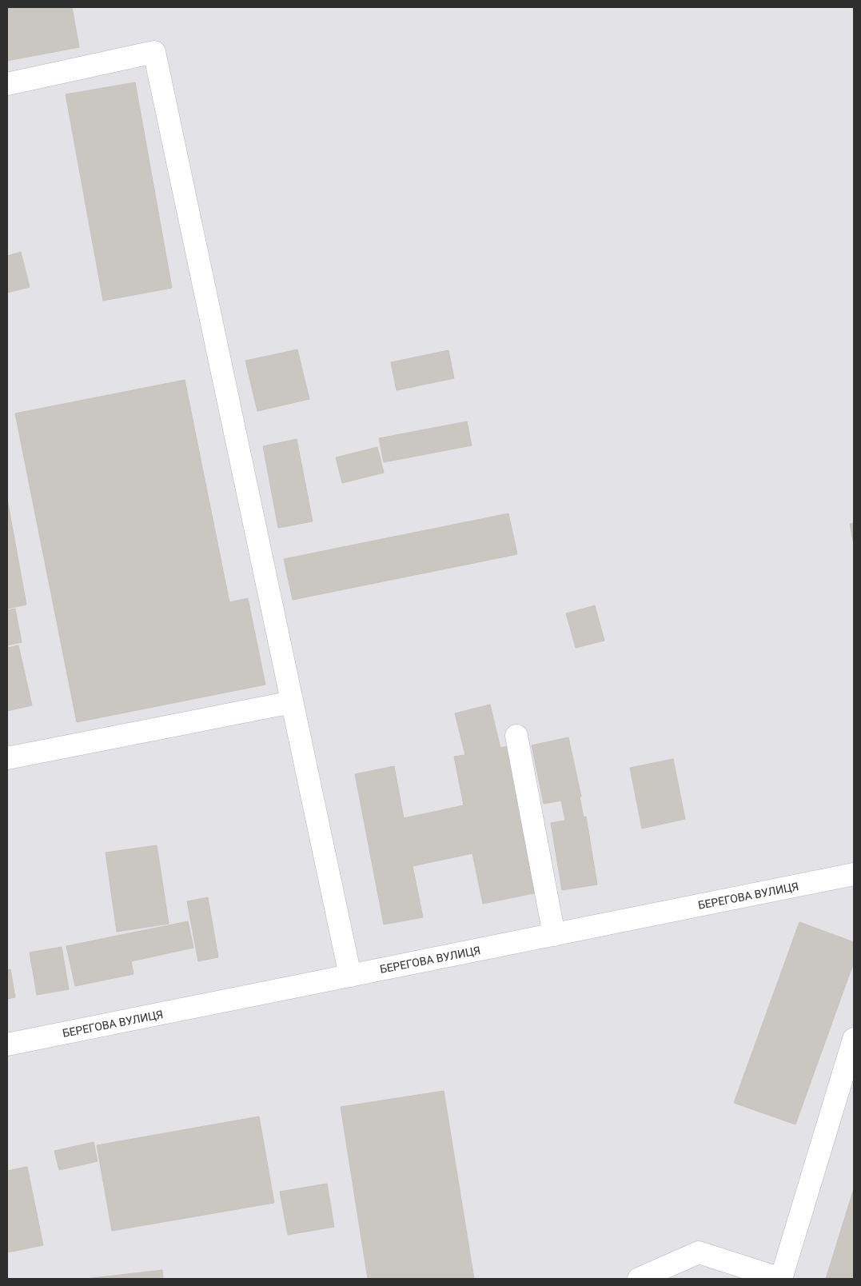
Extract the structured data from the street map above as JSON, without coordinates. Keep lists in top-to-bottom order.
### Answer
{
  "streets": {
    "street": ["БЕРЕГОВА ВУЛИЦЯ"]
  }
}
